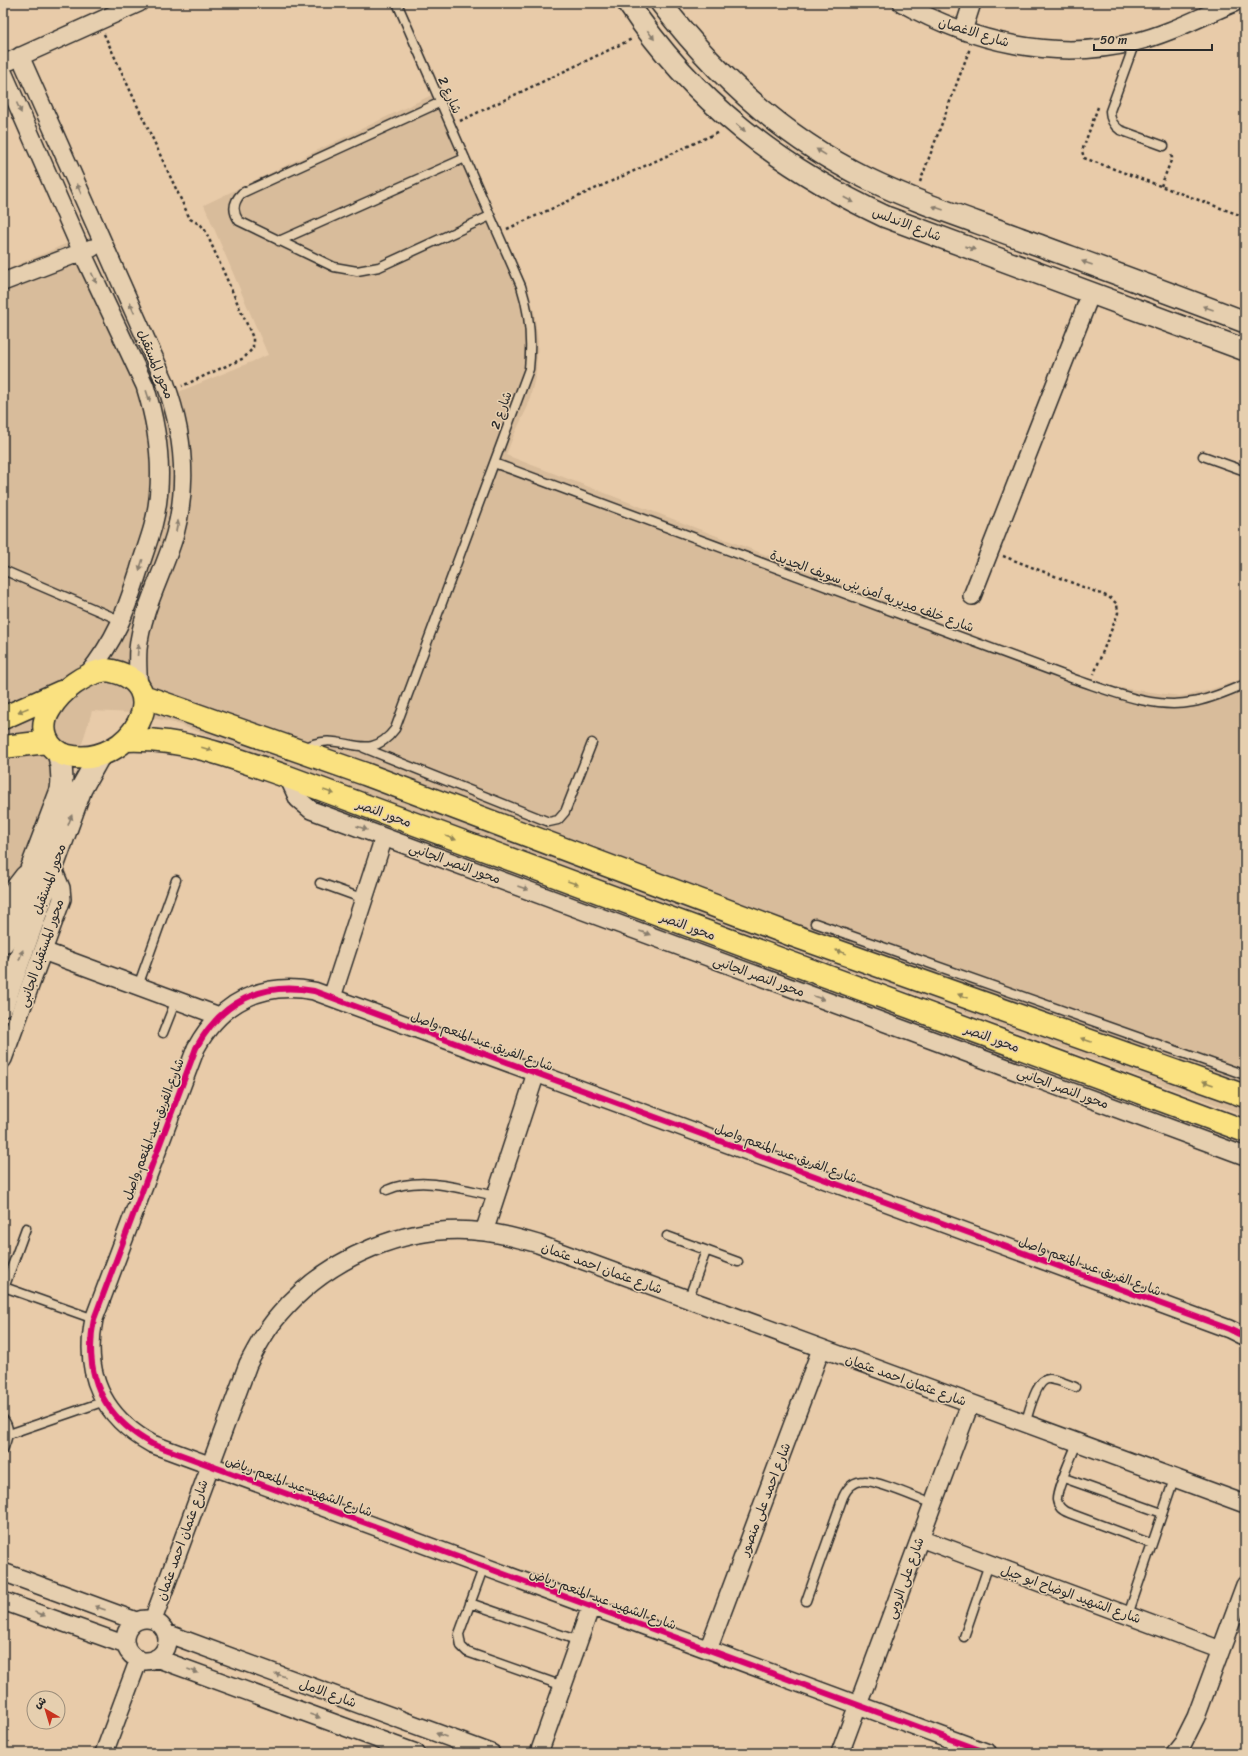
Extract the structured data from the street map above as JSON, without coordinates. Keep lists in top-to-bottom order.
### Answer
{
  "streets": {
    "highway": ["محور النصر"],
    "street": [
      "شارع الاغصان",
      "شارع الاندلس",
      "محور المستقبل",
      "محور النصر الجانبى",
      "محور المستقبل الجانبى",
      "شارع الفريق عبد المنعم واصل",
      "شارع عثمان احمد عثمان",
      "شارع الشهيد عبد المنعم رياض",
      "شارع احمد على منصور",
      "شارع على الروبى",
      "شارع الشهيد الوضاح ابو جبل",
      "شارع الامل"
    ],
    "lane": ["شارع 2", "شارع خلف مديريه أمن بنى سويف الجديدة"]
  },
  "crossings": [
    ["شارع 2", "شارع خلف مديريه أمن بنى سويف الجديدة"],
    ["محور المستقبل", "محور النصر"],
    ["محور المستقبل", "محور المستقبل الجانبى"],
    ["محور النصر", "محور النصر الجانبى"],
    ["شارع الفريق عبد المنعم واصل", "شارع عثمان احمد عثمان"],
    ["شارع الفريق عبد المنعم واصل", "شارع الشهيد عبد المنعم رياض"],
    ["شارع عثمان احمد عثمان", "شارع الشهيد عبد المنعم رياض"],
    ["شارع عثمان احمد عثمان", "شارع احمد على منصور"],
    ["شارع عثمان احمد عثمان", "شارع على الروبى"],
    ["شارع عثمان احمد عثمان", "شارع الامل"],
    ["شارع الشهيد عبد المنعم رياض", "شارع احمد على منصور"],
    ["شارع الشهيد عبد المنعم رياض", "شارع على الروبى"],
    ["شارع على الروبى", "شارع الشهيد الوضاح ابو جبل"]
  ],
  "one_way": ["محور النصر الجانبى"],
  "scale_bar": "50 m",
  "north": "top left"
}
